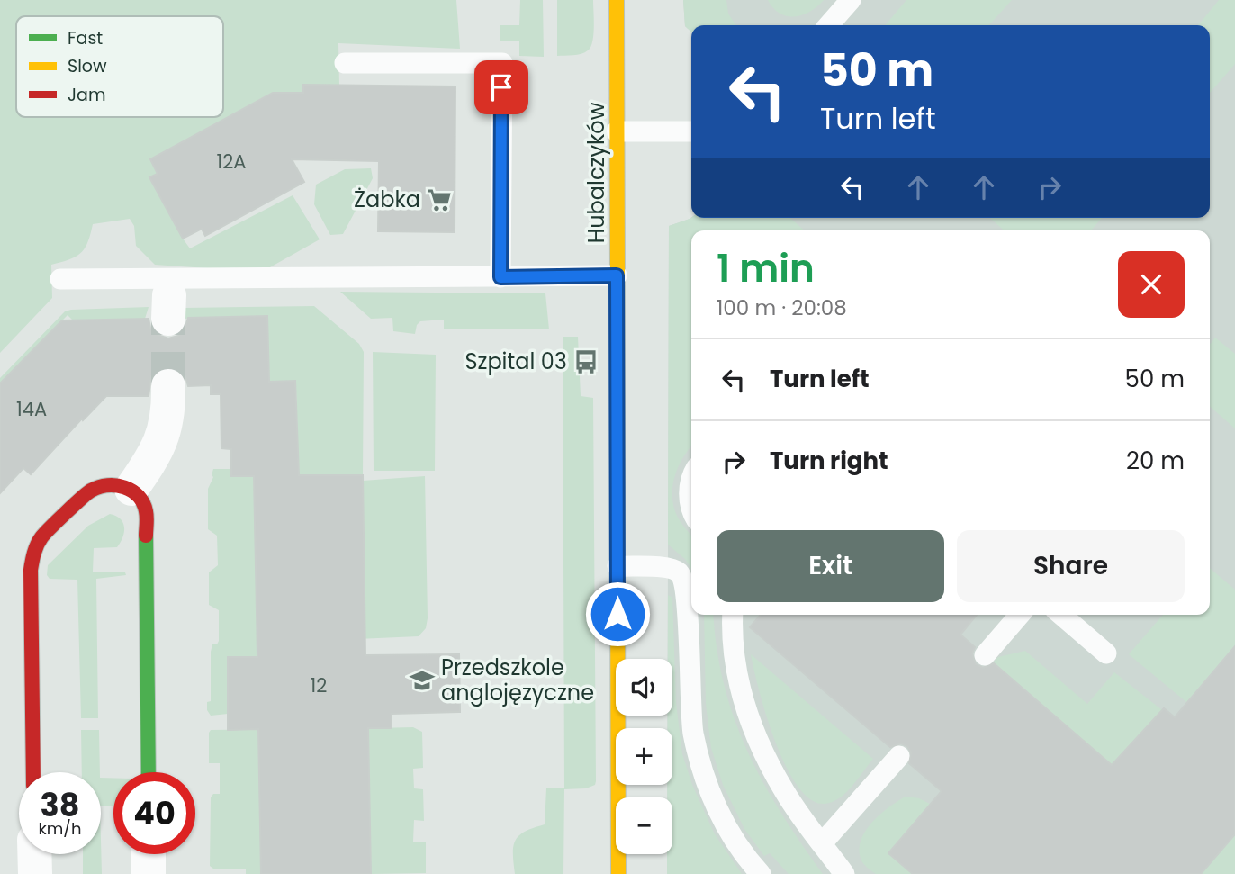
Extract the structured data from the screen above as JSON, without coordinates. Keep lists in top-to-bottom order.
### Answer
{
  "streets": {
    "street": ["Hubalczyków"]
  },
  "places": {
    "supermarket": ["Żabka"],
    "bus stop": ["Szpital 03"],
    "school or university": ["Przedszkole anglojęzyczne"]
  },
  "house_numbers": ["12A", "14A", "12"],
  "legend": ["Fast", "Slow", "Jam"],
  "page": {
    "turn": ["50 m", "Turn left"],
    "heading": ["1 min", "100 m · 20:08"],
    "list": [
      {
        "name": "Turn left",
        "value": "50 m"
      },
      {
        "name": "Turn right",
        "value": "20 m"
      }
    ],
    "buttons": ["Exit", "Share"],
    "map_buttons": ["+", "−"],
    "speed": "38 km/h",
    "limit": "40"
  }
}
